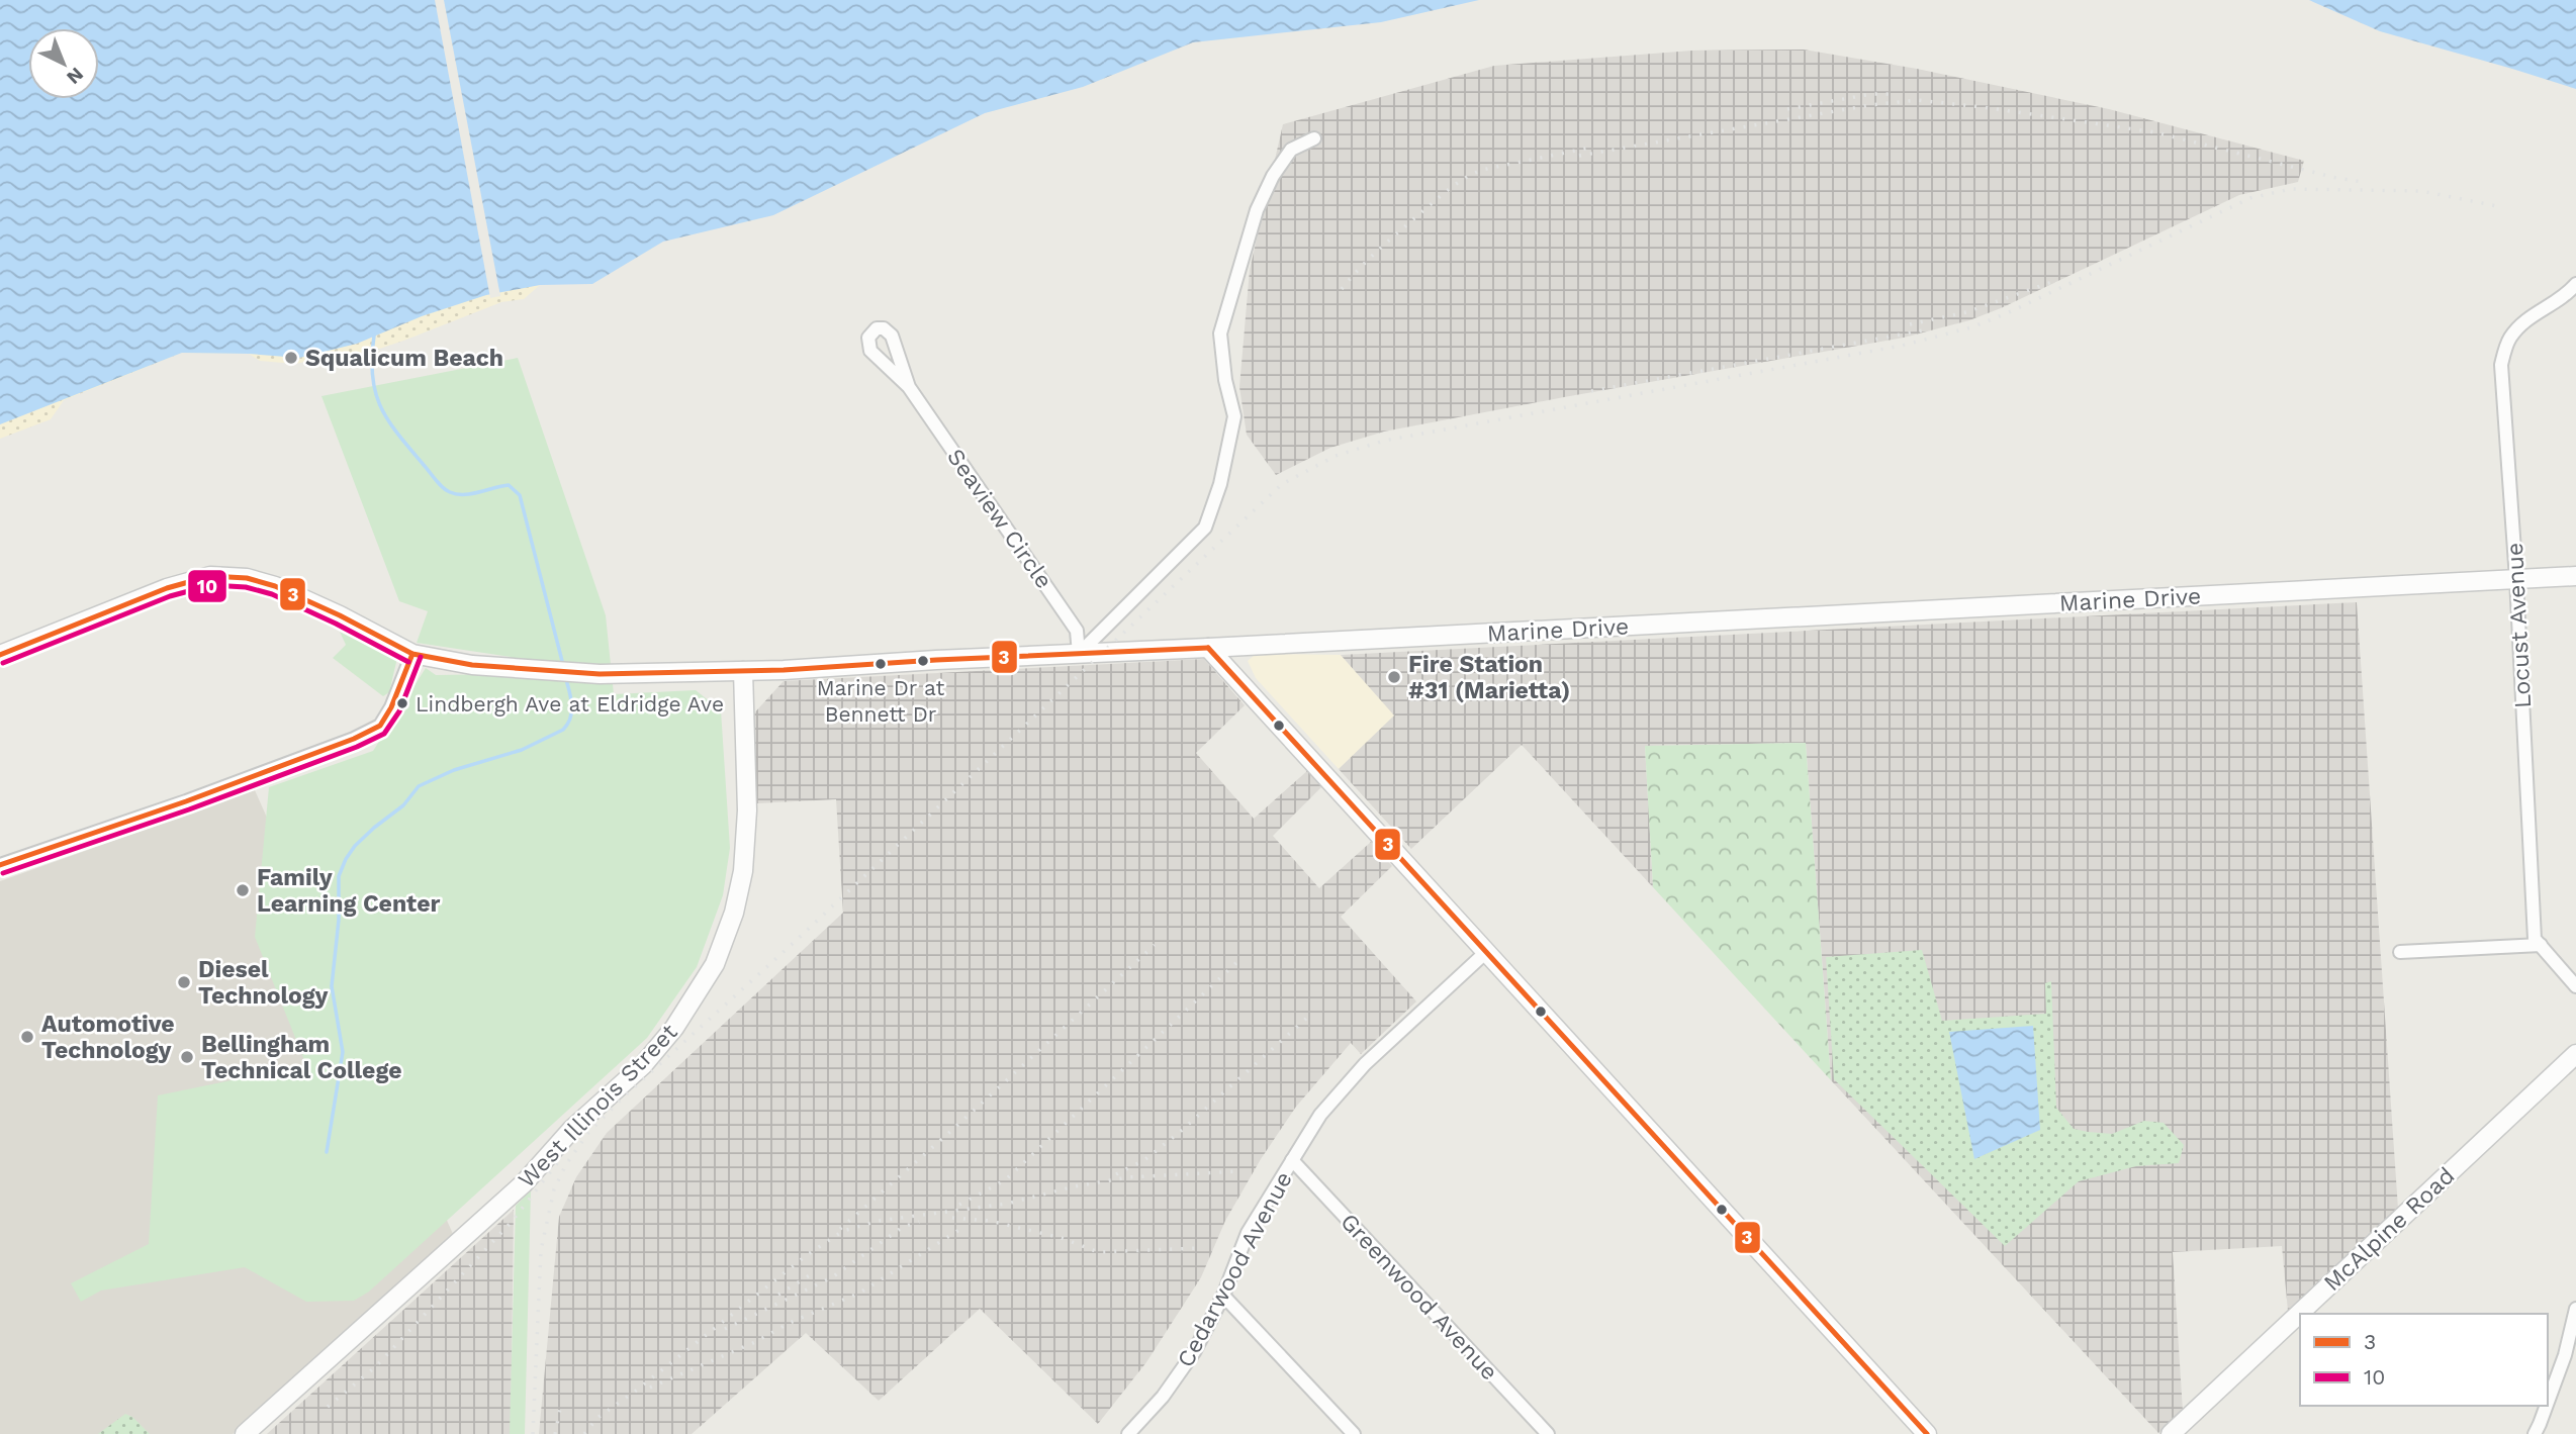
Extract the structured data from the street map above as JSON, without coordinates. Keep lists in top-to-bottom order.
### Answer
{
  "streets": {
    "main road": ["Marine Drive", "West Illinois Street", "McAlpine Road"],
    "street": [
      "Seaview Circle",
      "Locust Avenue",
      "Cedarwood Avenue",
      "Greenwood Avenue"
    ]
  },
  "crossings": [
    ["Seaview Circle", "Marine Drive"],
    ["Marine Drive", "Locust Avenue"],
    ["Marine Drive", "West Illinois Street"],
    ["Cedarwood Avenue", "Greenwood Avenue"]
  ],
  "places": [
    "Squalicum Beach",
    "Marine Dr at Bennett Dr",
    "Fire Station #31 (Marietta)",
    "Lindbergh Ave at Eldridge Ave",
    "Family Learning Center",
    "Diesel Technology",
    "Automotive Technology",
    "Bellingham Technical College"
  ],
  "lines": ["transit line 3", "transit line 10"],
  "legend": ["3", "10"],
  "north": "bottom right"
}
